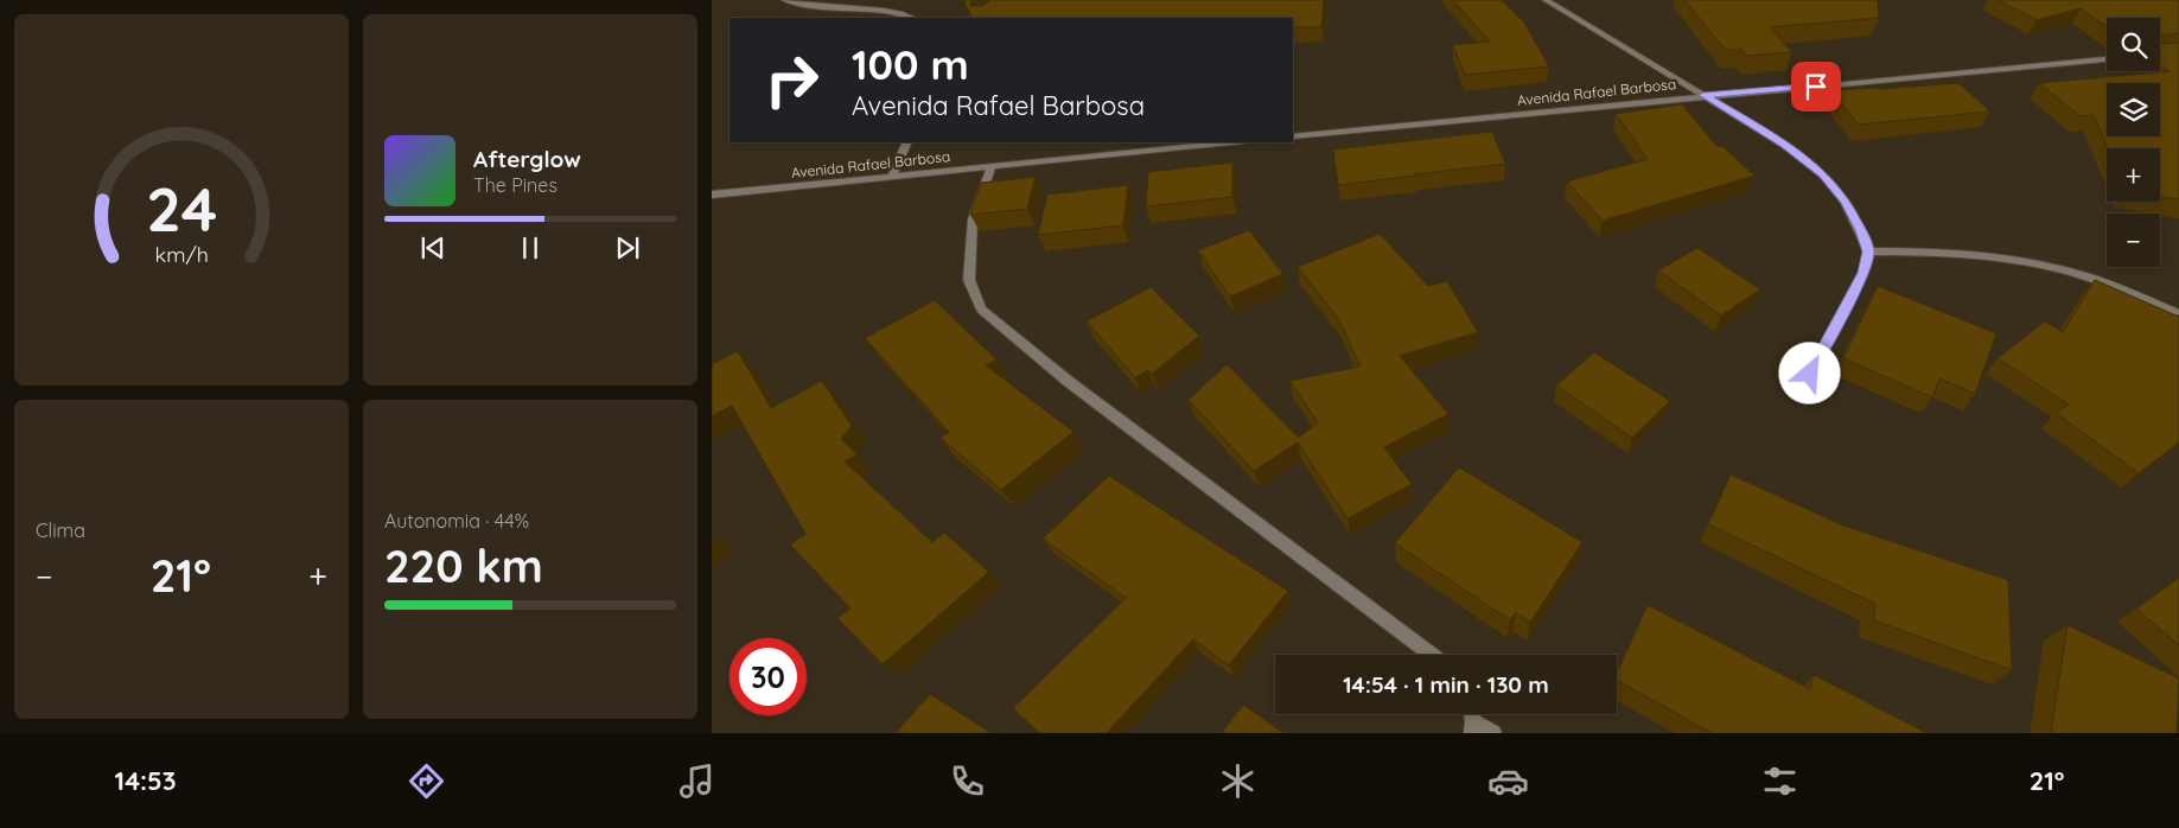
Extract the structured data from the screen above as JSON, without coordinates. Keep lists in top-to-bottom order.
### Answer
{
  "streets": {
    "street": ["Avenida Rafael Barbosa"]
  },
  "page": {
    "map_buttons": ["+", "−"],
    "turn": ["100 m", "Avenida Rafael Barbosa"],
    "song": ["Afterglow", "The Pines"],
    "tile": [
      "Clima",
      ["Autonomia · 44%", "220 km"]
    ],
    "heat": ["−", "21°", "+"],
    "limit": "30",
    "trip": "14:54 · 1 min · 130 m",
    "tabs": ["14:53", "21°"],
    "gauge": ["24", "km/h"]
  }
}
